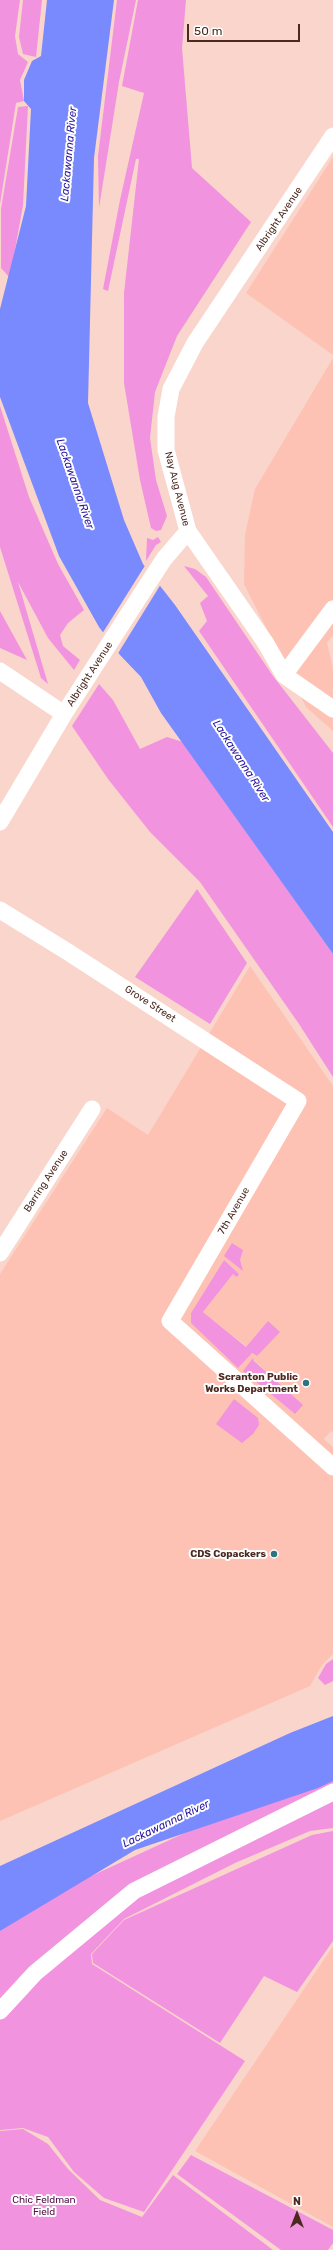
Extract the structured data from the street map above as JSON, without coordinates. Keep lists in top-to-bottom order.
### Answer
{
  "streets": {
    "street": [
      "Albright Avenue",
      "Nay Aug Avenue",
      "Grove Street",
      "Barring Avenue",
      "7th Avenue"
    ]
  },
  "crossings": [
    ["Albright Avenue", "Nay Aug Avenue"],
    ["Grove Street", "7th Avenue"]
  ],
  "water": ["Lackawanna River"],
  "parks": ["Chic Feldman Field"],
  "places": ["Scranton Public Works Department", "CDS Copackers"],
  "scale_bar": "50 m",
  "north": "top"
}
